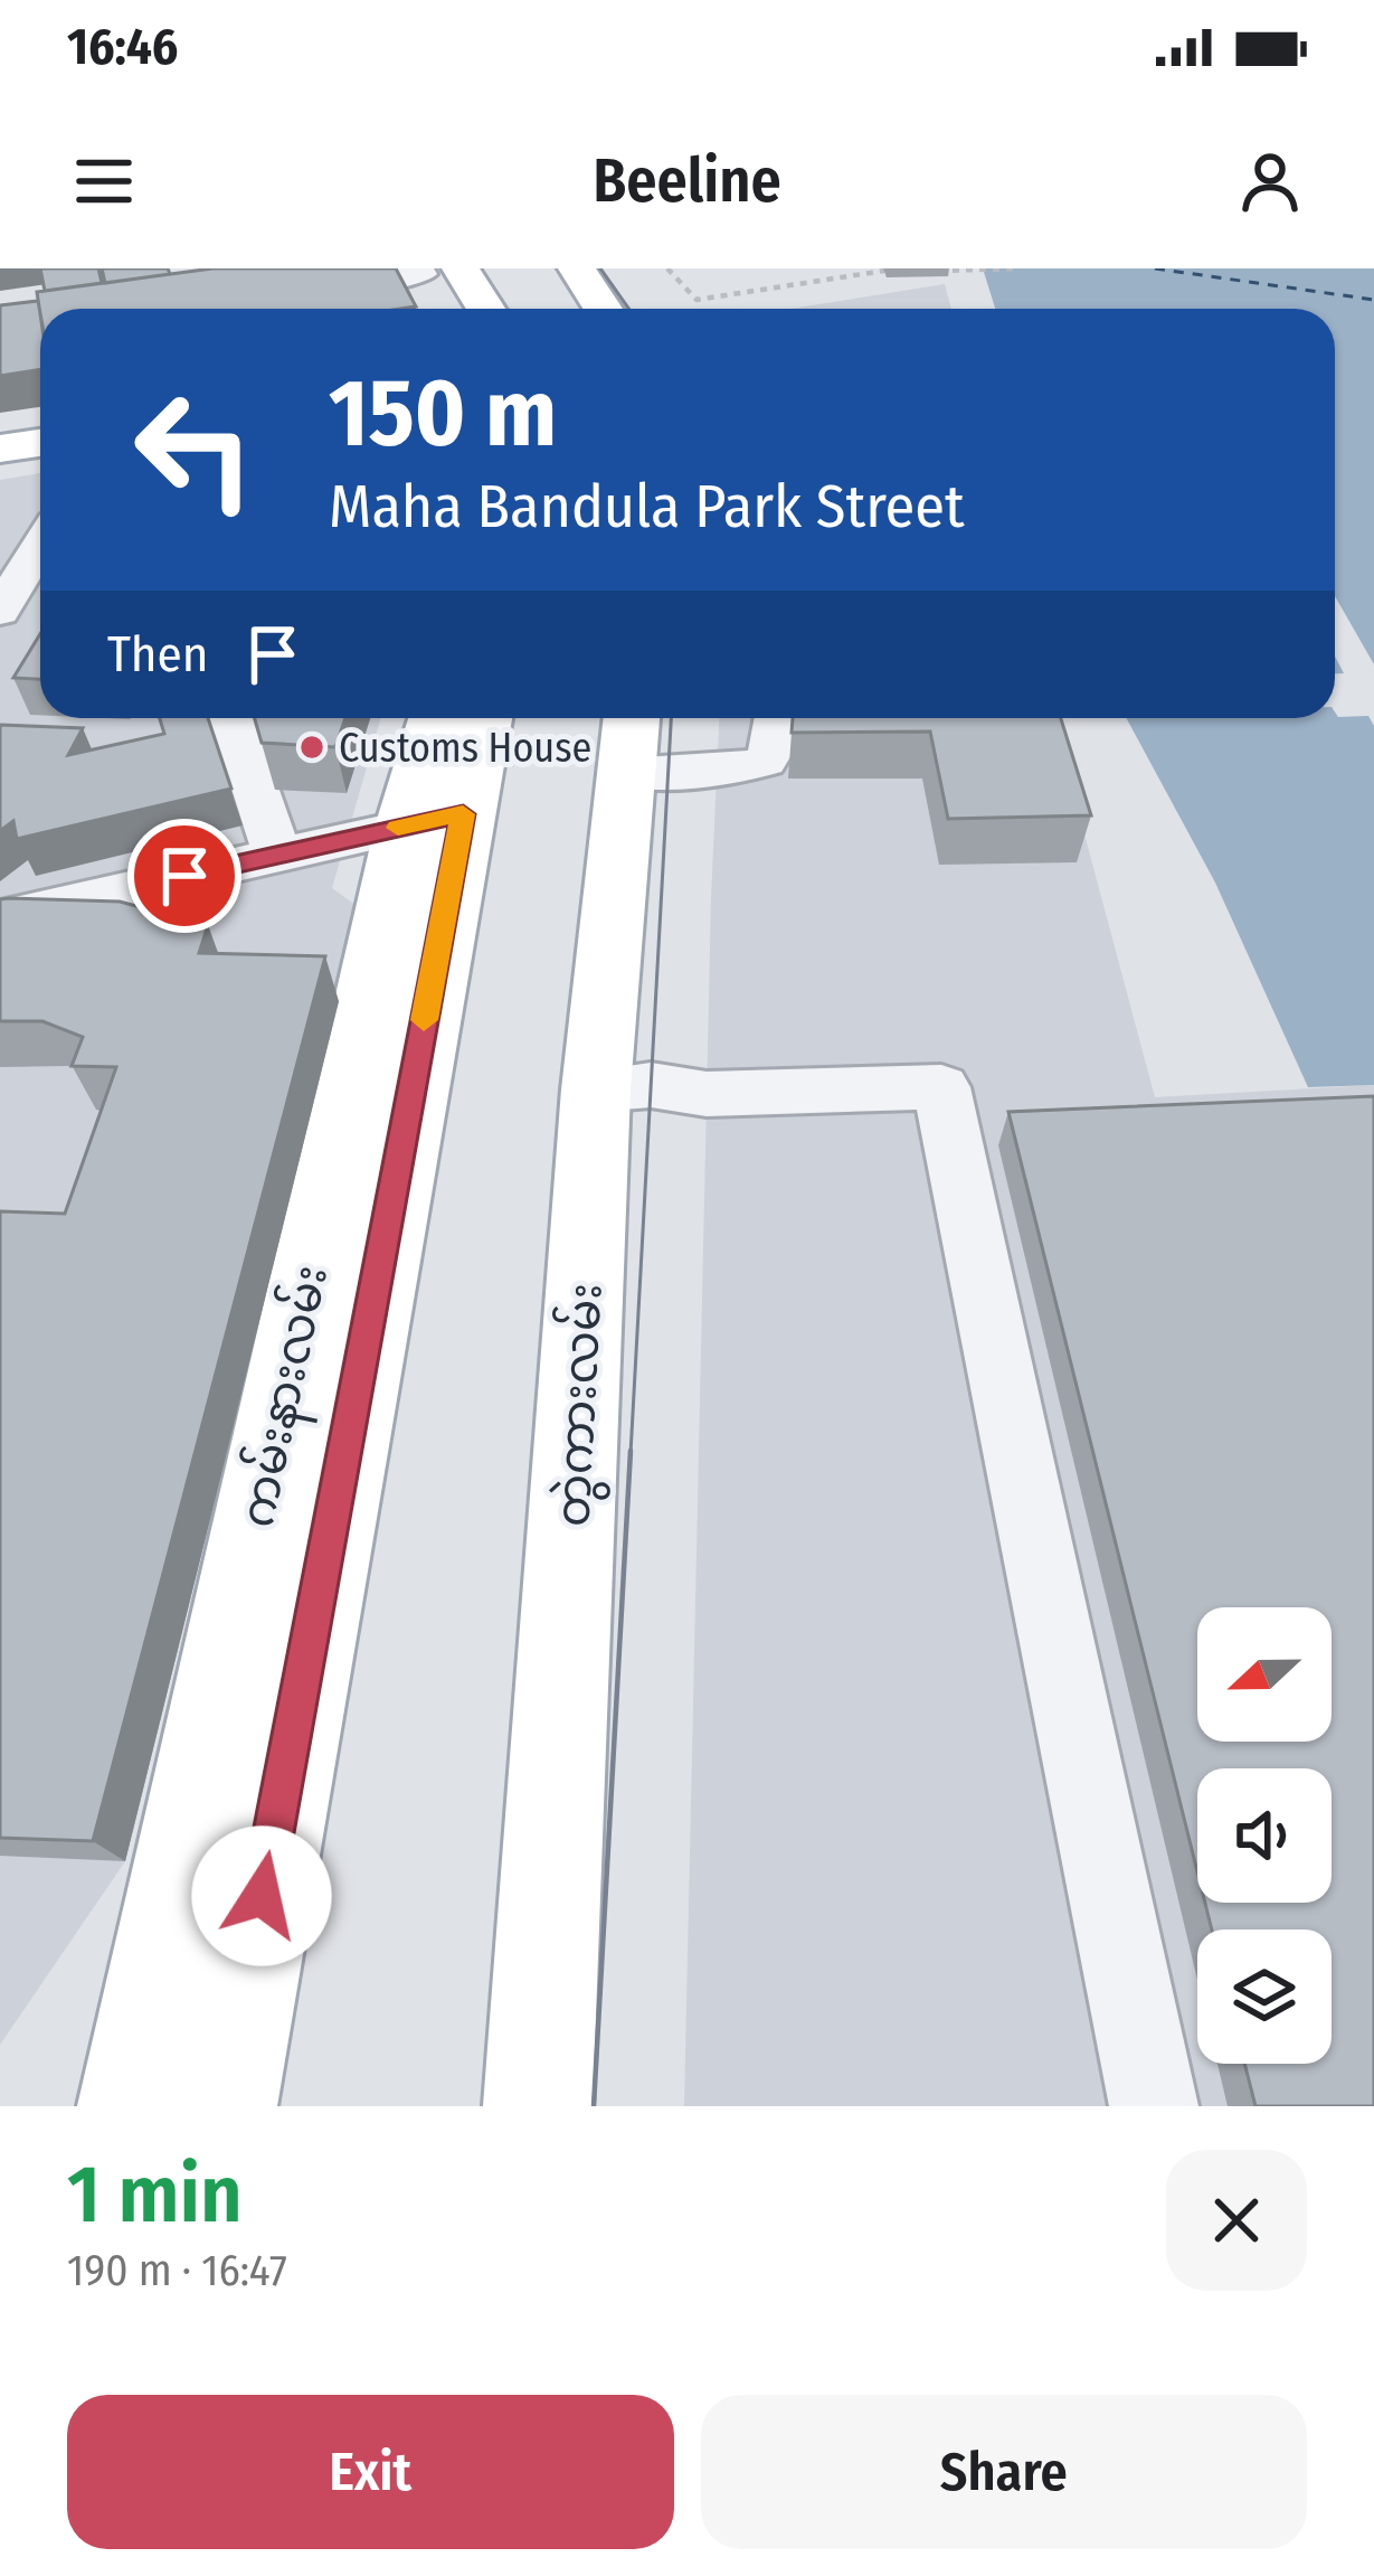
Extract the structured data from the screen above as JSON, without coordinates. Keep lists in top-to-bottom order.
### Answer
{
  "streets": {
    "main road": ["ကမ်းနားလမ်း", "တွဲကားလမ်း"]
  },
  "places": ["Customs House"],
  "north": "left",
  "page": {
    "status": "16:46",
    "header": "Beeline",
    "turn": ["150 m", "Maha Bandula Park Street"],
    "then": "Then",
    "heading": ["1 min", "190 m · 16:47"],
    "buttons": ["Exit", "Share"]
  }
}
